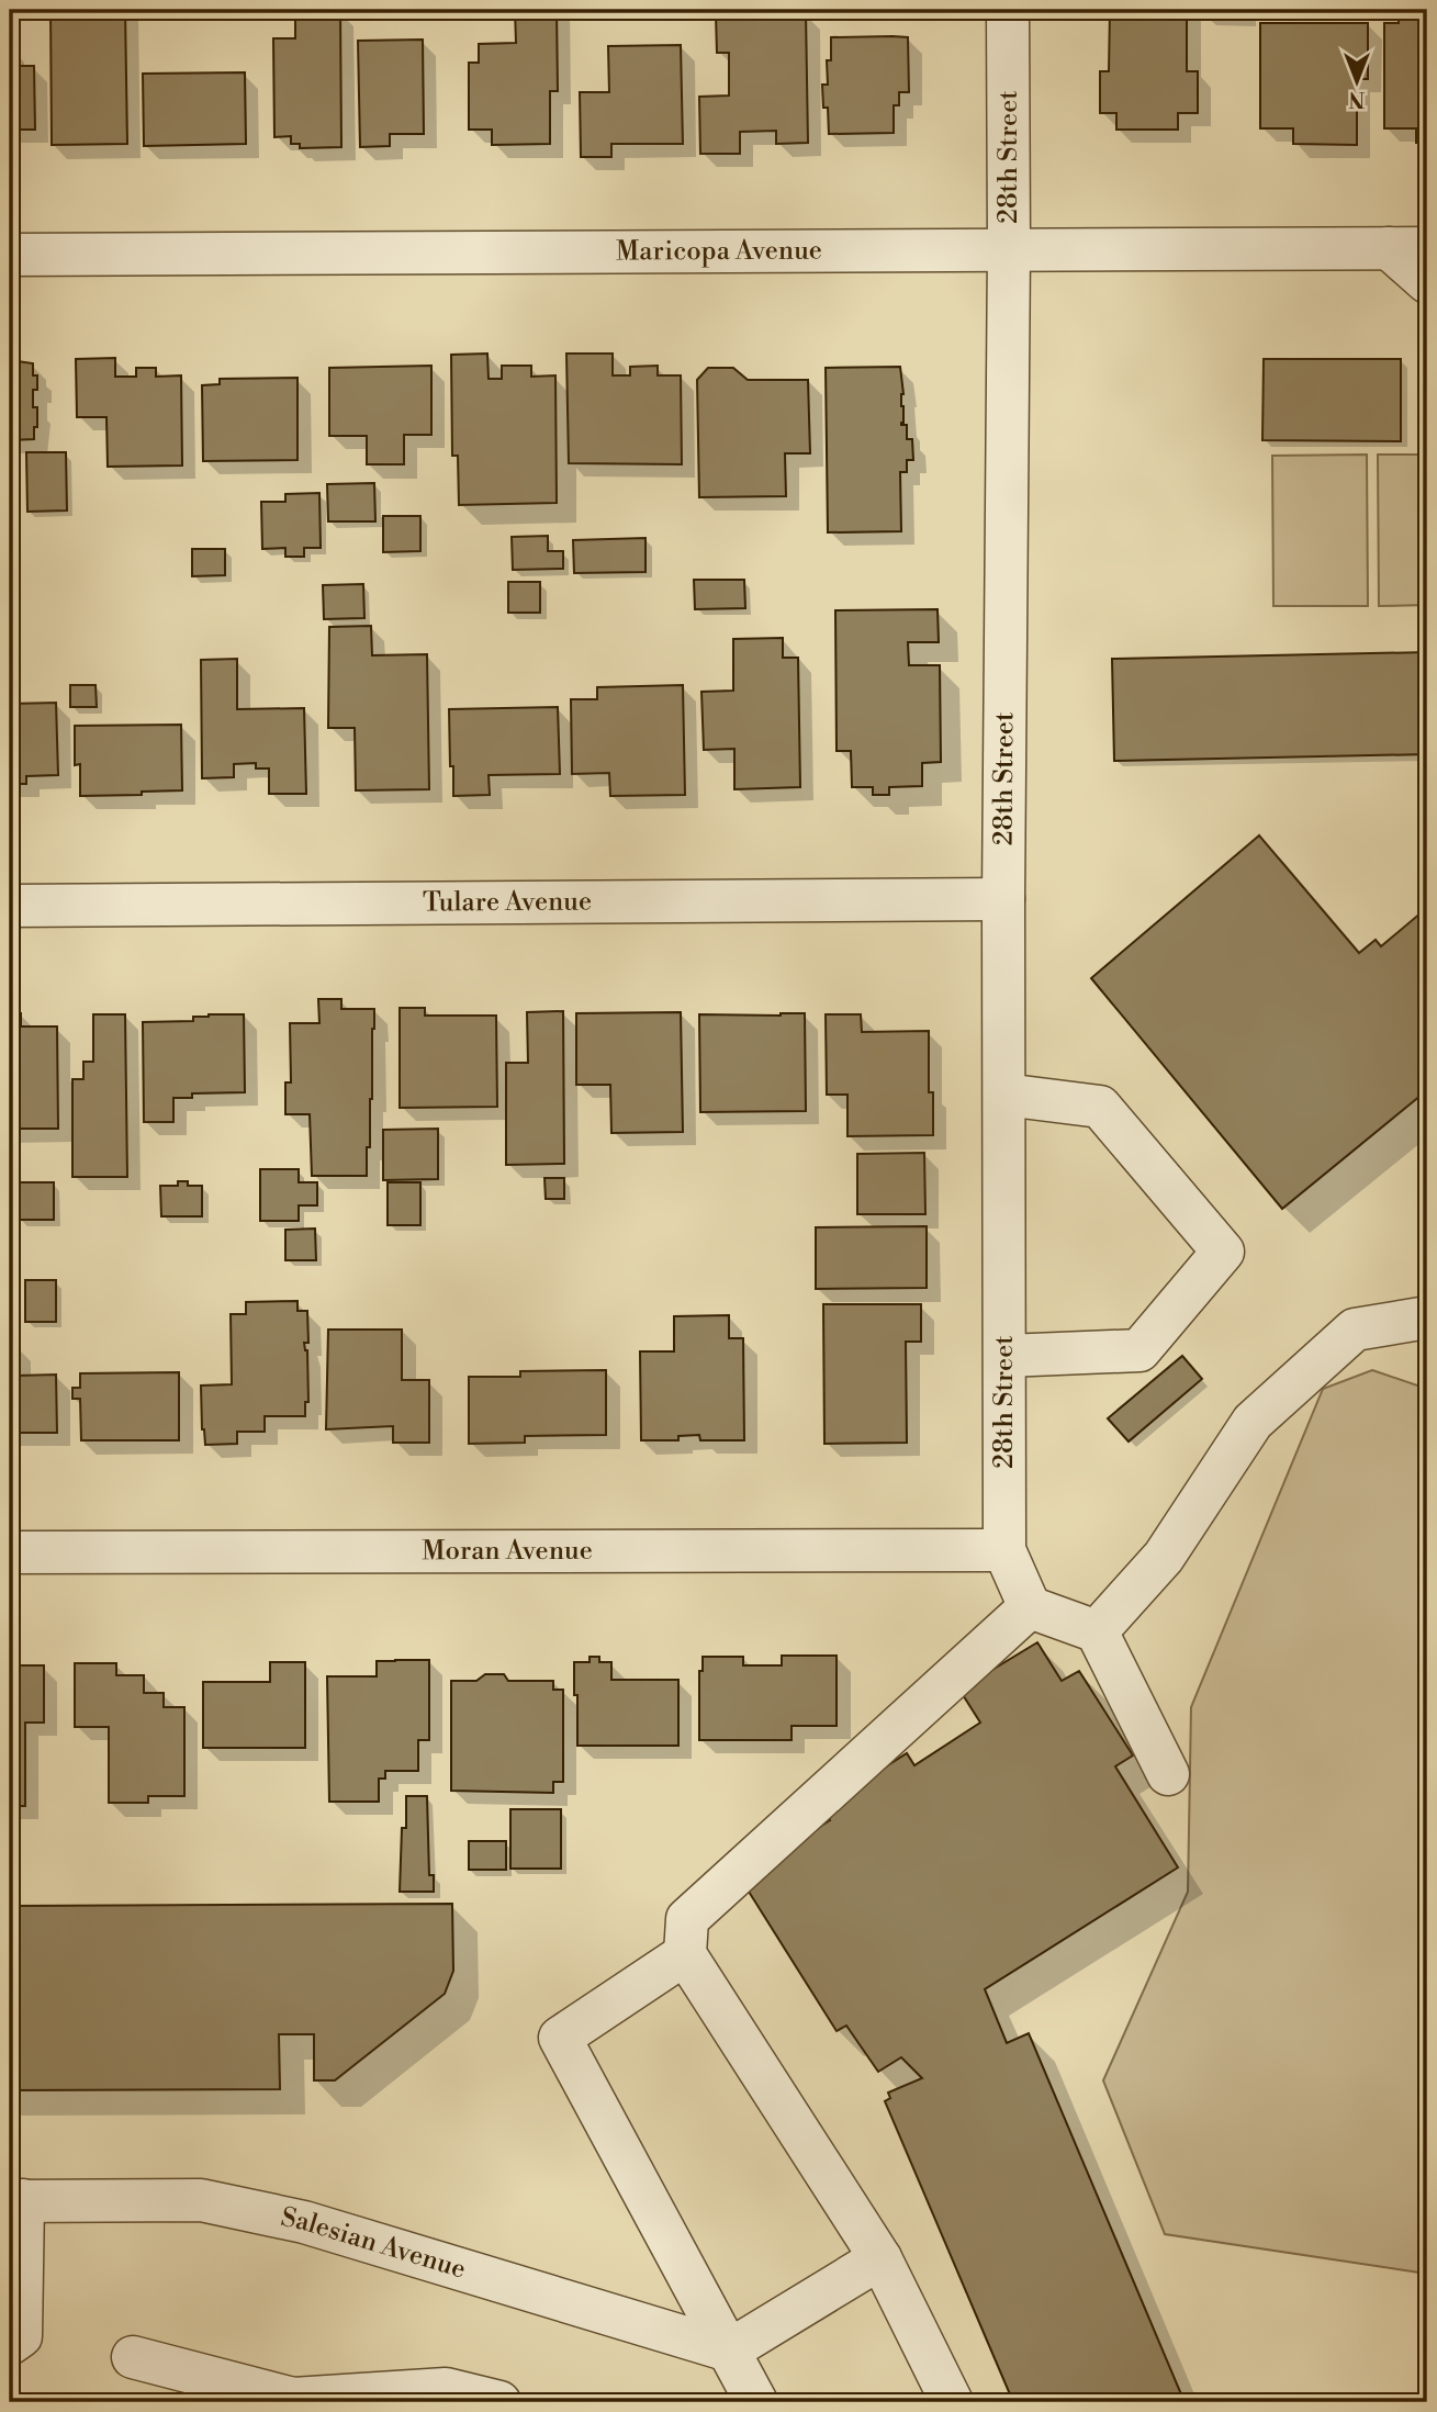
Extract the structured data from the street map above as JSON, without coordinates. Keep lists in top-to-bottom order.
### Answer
{
  "streets": {
    "street": [
      "28th Street",
      "Maricopa Avenue",
      "Tulare Avenue",
      "Moran Avenue",
      "Salesian Avenue"
    ]
  },
  "crossings": [
    ["28th Street", "Maricopa Avenue"],
    ["28th Street", "Tulare Avenue"],
    ["28th Street", "Moran Avenue"]
  ],
  "north": "bottom"
}
